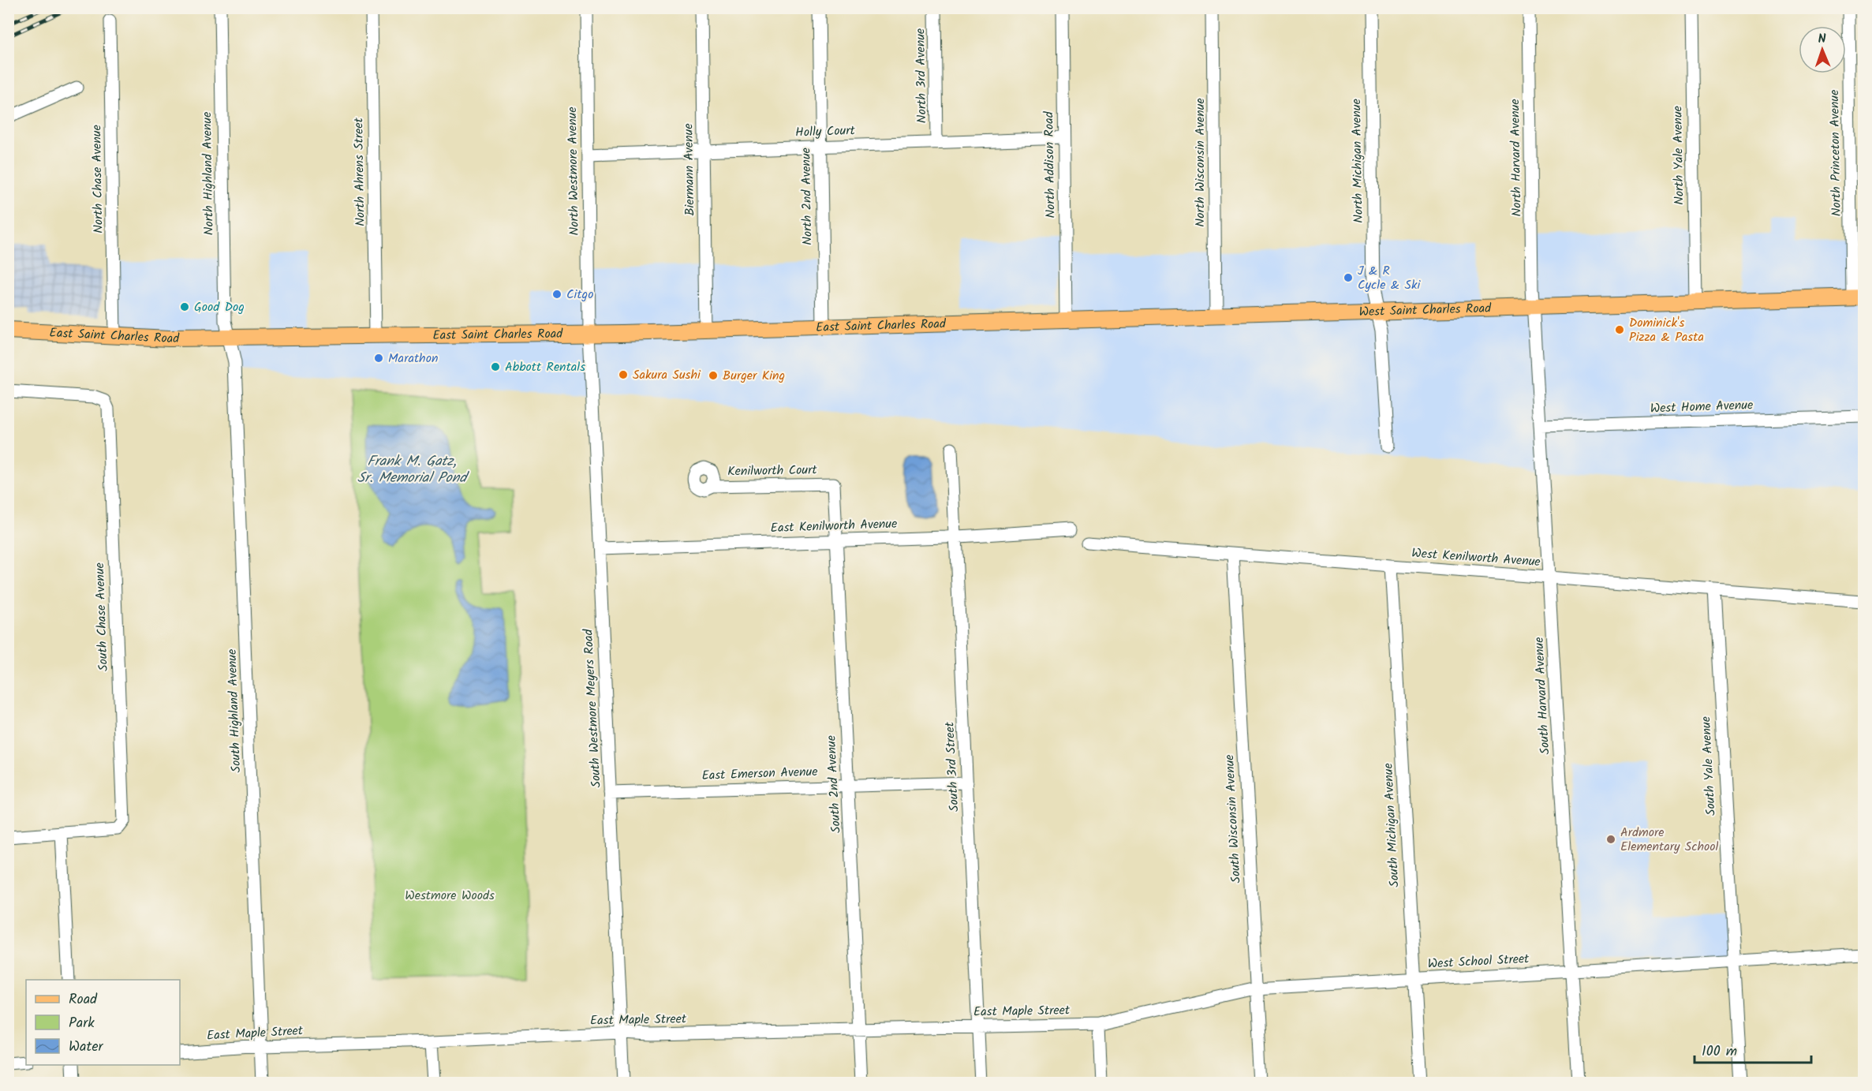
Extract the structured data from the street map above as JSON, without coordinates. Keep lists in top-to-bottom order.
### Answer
{
  "streets": {
    "main road": ["West Saint Charles Road", "East Saint Charles Road"],
    "street": [
      "North 3rd Avenue",
      "Holly Court",
      "North Princeton Avenue",
      "North Yale Avenue",
      "North Harvard Avenue",
      "North Michigan Avenue",
      "North Wisconsin Avenue",
      "North Addison Road",
      "Biermann Avenue",
      "North Westmore Avenue",
      "North Ahrens Street",
      "North Highland Avenue",
      "North Chase Avenue",
      "North 2nd Avenue",
      "West Home Avenue",
      "Kenilworth Court",
      "East Kenilworth Avenue",
      "West Kenilworth Avenue",
      "South Chase Avenue",
      "South Harvard Avenue",
      "South Westmore Meyers Road",
      "South Highland Avenue",
      "South Yale Avenue",
      "South 3rd Street",
      "East Emerson Avenue",
      "South 2nd Avenue",
      "South Wisconsin Avenue",
      "South Michigan Avenue",
      "West School Street",
      "East Maple Street"
    ]
  },
  "crossings": [
    ["North 3rd Avenue", "Holly Court"],
    ["Holly Court", "North Addison Road"],
    ["Holly Court", "Biermann Avenue"],
    ["Holly Court", "North Westmore Avenue"],
    ["Holly Court", "North 2nd Avenue"],
    ["North Princeton Avenue", "West Saint Charles Road"],
    ["North Yale Avenue", "West Saint Charles Road"],
    ["North Harvard Avenue", "West Saint Charles Road"],
    ["North Harvard Avenue", "South Harvard Avenue"],
    ["North Michigan Avenue", "West Saint Charles Road"],
    ["North Wisconsin Avenue", "West Saint Charles Road"],
    ["North Addison Road", "West Saint Charles Road"],
    ["Biermann Avenue", "East Saint Charles Road"],
    ["North Westmore Avenue", "East Saint Charles Road"],
    ["North Westmore Avenue", "South Westmore Meyers Road"],
    ["North Ahrens Street", "East Saint Charles Road"],
    ["North Highland Avenue", "East Saint Charles Road"],
    ["North Highland Avenue", "South Highland Avenue"],
    ["North Chase Avenue", "East Saint Charles Road"],
    ["North 2nd Avenue", "East Saint Charles Road"],
    ["West Saint Charles Road", "East Saint Charles Road"],
    ["West Saint Charles Road", "South Harvard Avenue"],
    ["East Saint Charles Road", "South Westmore Meyers Road"],
    ["East Saint Charles Road", "South Highland Avenue"],
    ["West Home Avenue", "South Harvard Avenue"],
    ["Kenilworth Court", "South 2nd Avenue"],
    ["East Kenilworth Avenue", "South Westmore Meyers Road"],
    ["East Kenilworth Avenue", "South 3rd Street"],
    ["East Kenilworth Avenue", "South 2nd Avenue"],
    ["West Kenilworth Avenue", "South Harvard Avenue"],
    ["West Kenilworth Avenue", "South Yale Avenue"],
    ["West Kenilworth Avenue", "South Wisconsin Avenue"],
    ["West Kenilworth Avenue", "South Michigan Avenue"],
    ["South Harvard Avenue", "West School Street"],
    ["South Westmore Meyers Road", "East Emerson Avenue"],
    ["South Westmore Meyers Road", "East Maple Street"],
    ["South Highland Avenue", "East Maple Street"],
    ["South Yale Avenue", "West School Street"],
    ["South 3rd Street", "East Emerson Avenue"],
    ["South 3rd Street", "East Maple Street"],
    ["East Emerson Avenue", "South 2nd Avenue"],
    ["South 2nd Avenue", "East Maple Street"],
    ["South Wisconsin Avenue", "West School Street"],
    ["South Michigan Avenue", "West School Street"],
    ["West School Street", "East Maple Street"]
  ],
  "water": ["Frank M. Gatz, Sr. Memorial Pond"],
  "parks": ["Westmore Woods"],
  "places": [
    "J & R Cycle & Ski",
    "Citgo",
    "Good Dog",
    "Dominick's Pizza & Pasta",
    "Marathon",
    "Abbott Rentals",
    "Sakura Sushi",
    "Burger King",
    "Ardmore Elementary School"
  ],
  "legend": ["Road", "Park", "Water"],
  "scale_bar": "100 m",
  "north": "top"
}
